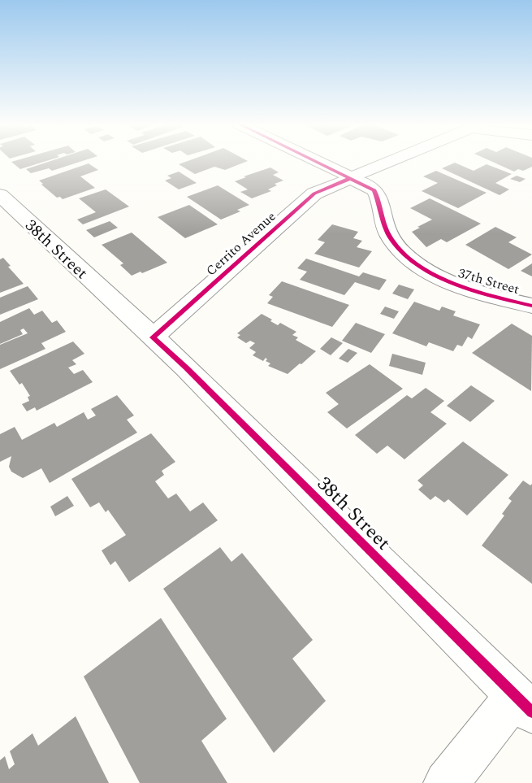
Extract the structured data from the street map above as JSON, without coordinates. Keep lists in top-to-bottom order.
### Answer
{
  "streets": {
    "street": ["Cerrito Avenue", "38th Street", "37th Street"]
  },
  "crossings": [
    ["Cerrito Avenue", "38th Street"],
    ["Cerrito Avenue", "37th Street"]
  ]
}
